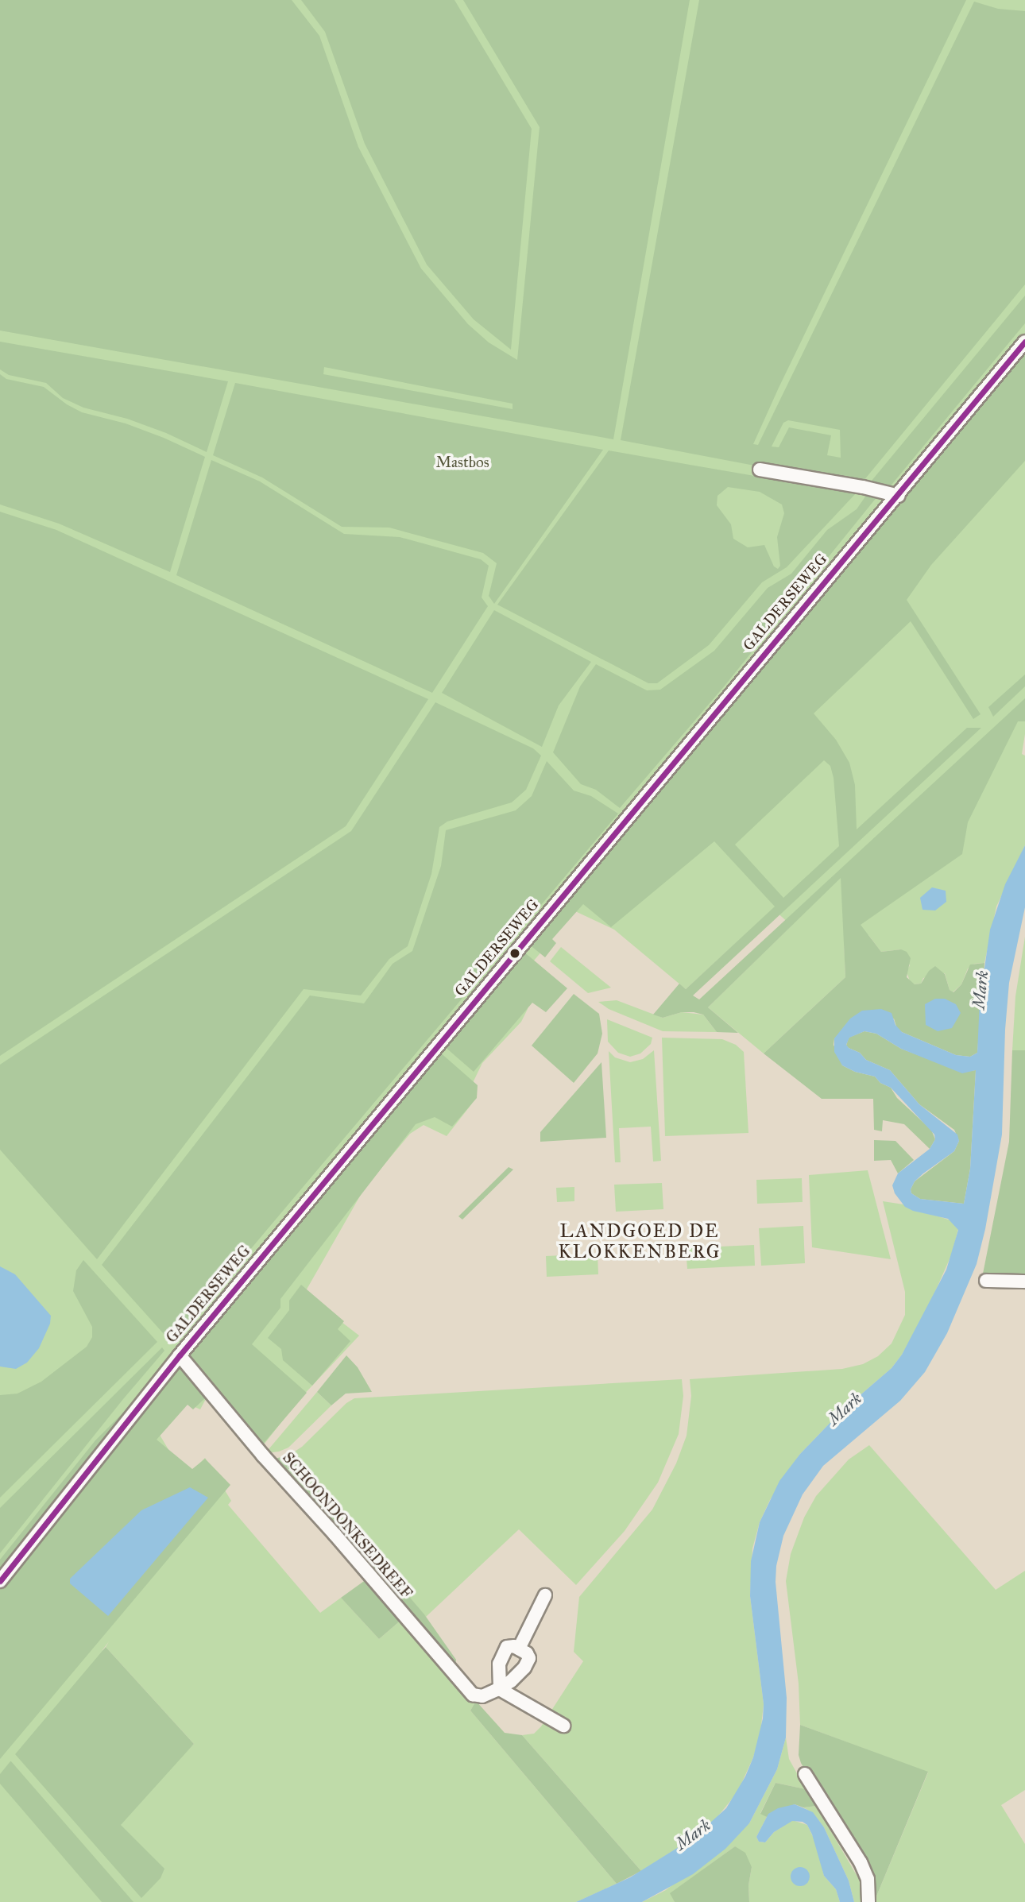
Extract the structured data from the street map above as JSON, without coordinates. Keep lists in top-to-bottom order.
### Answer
{
  "streets": {
    "street": ["GALDERSEWEG", "SCHOONDONKSEDREEF"]
  },
  "crossings": [
    ["GALDERSEWEG", "SCHOONDONKSEDREEF"]
  ],
  "districts": ["LANDGOED DE KLOKKENBERG"],
  "water": ["Mark"],
  "parks": ["Mastbos"]
}
